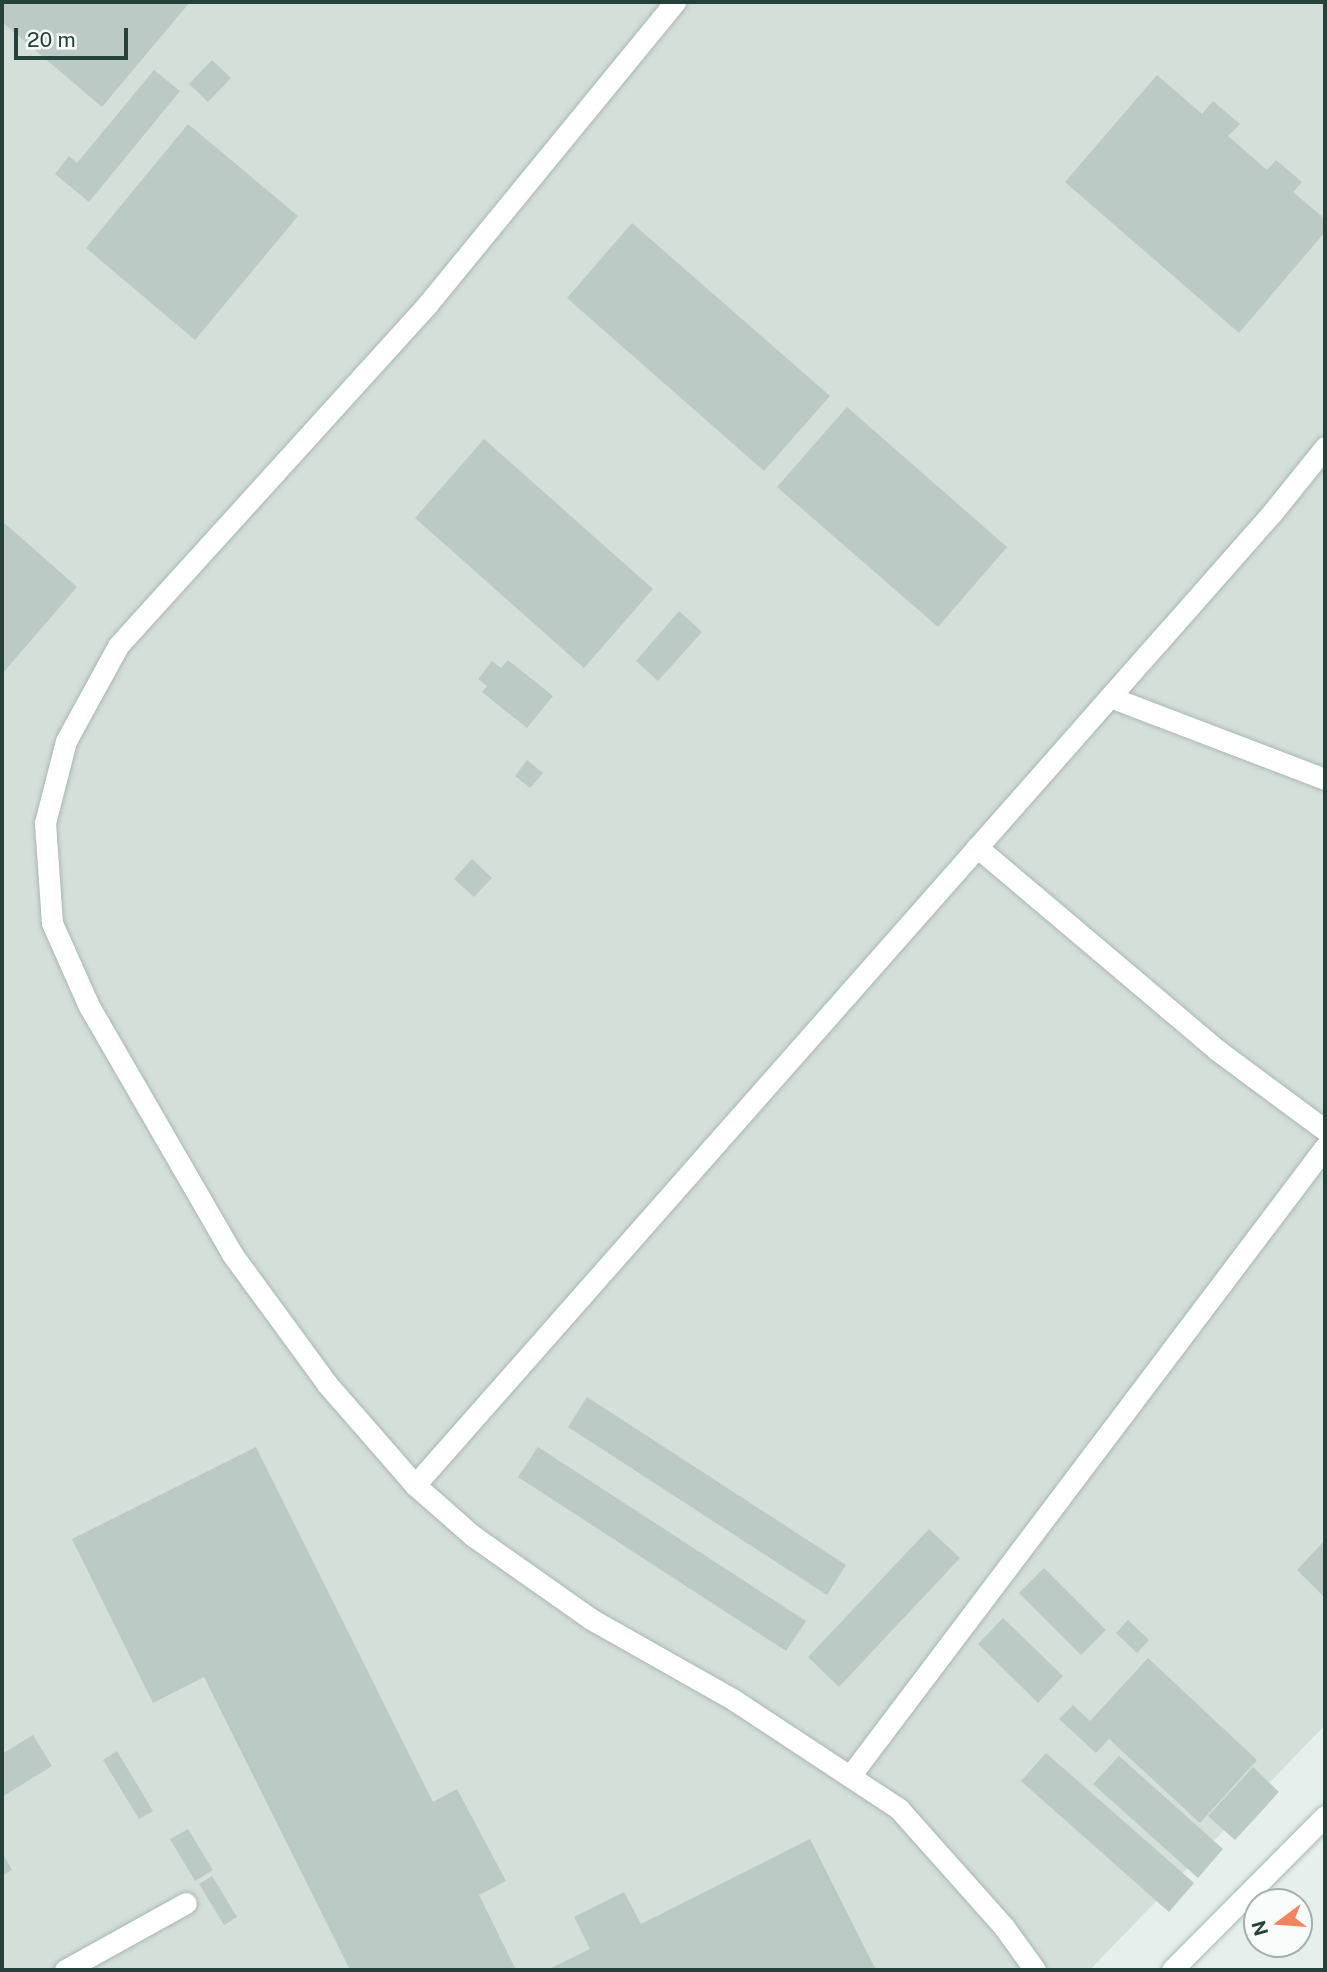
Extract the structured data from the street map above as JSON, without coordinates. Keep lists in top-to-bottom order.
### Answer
{
  "scale_bar": "20 m",
  "north": "left"
}
